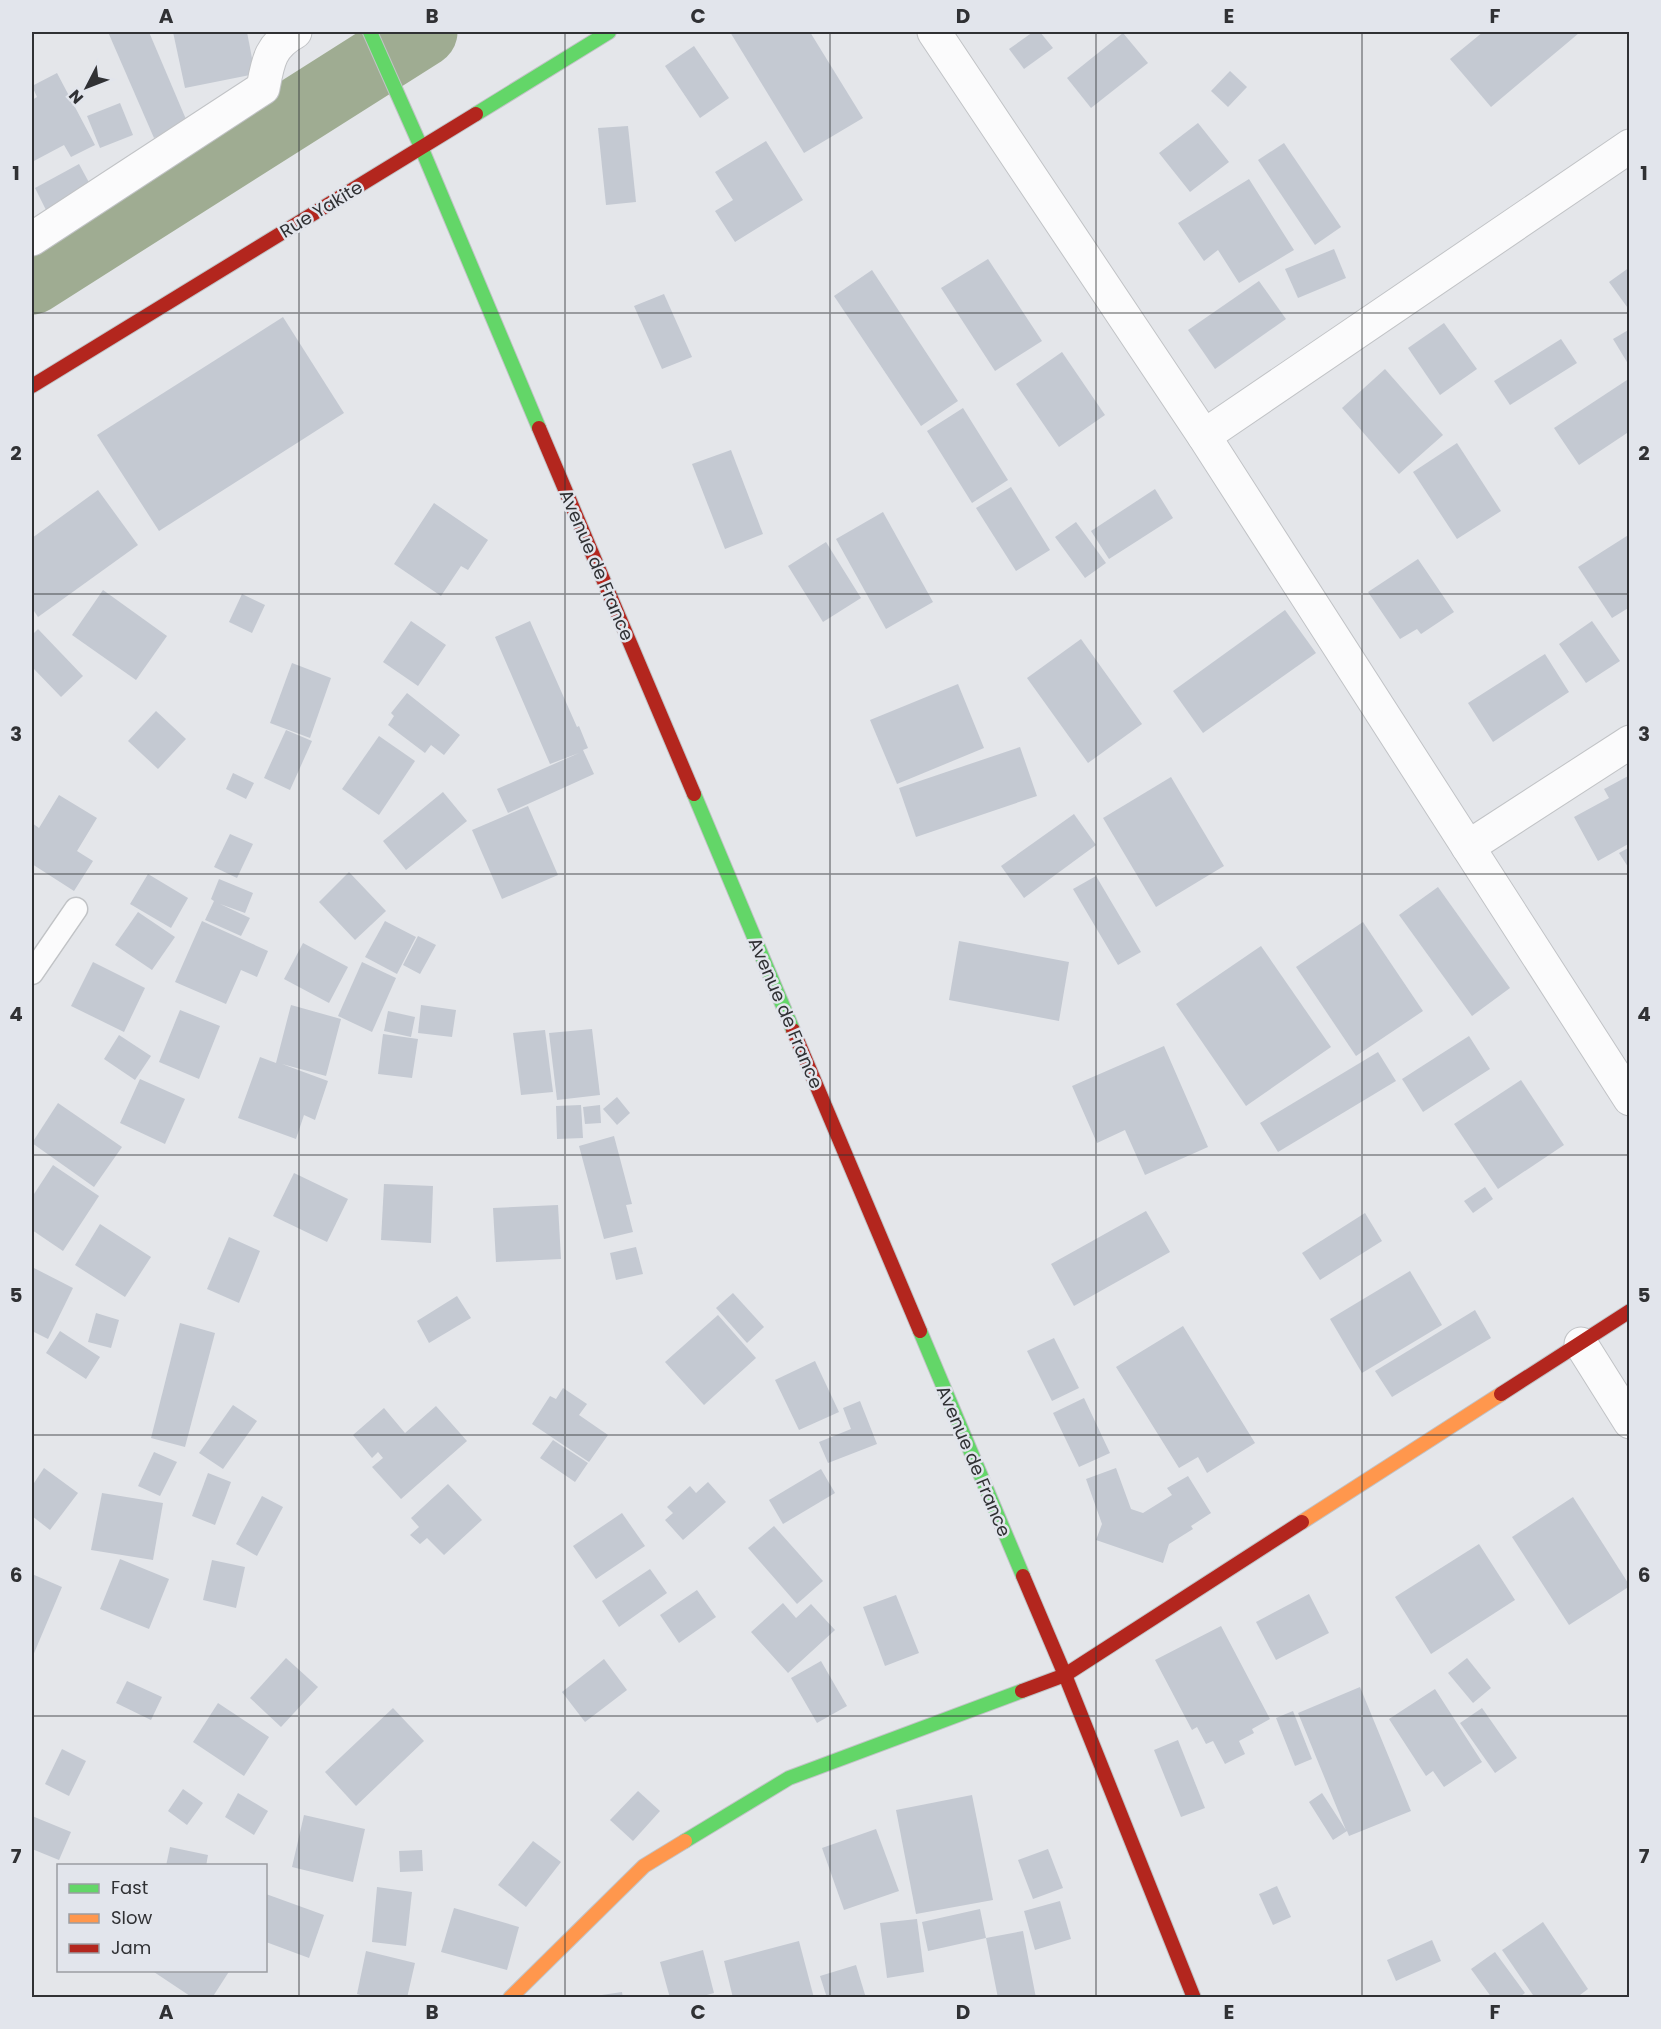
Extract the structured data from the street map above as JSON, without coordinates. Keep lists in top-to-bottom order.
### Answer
{
  "streets": {
    "main road": ["Rue Yakite", "Avenue de France"]
  },
  "crossings": [
    ["Rue Yakite", "Avenue de France"]
  ],
  "legend": ["Fast", "Slow", "Jam"],
  "north": "bottom left",
  "grid": {
    "columns": [
      "A",
      "B",
      "C",
      "D",
      "E",
      "F"
    ],
    "rows": [
      "1",
      "2",
      "3",
      "4",
      "5",
      "6",
      "7"
    ]
  }
}
